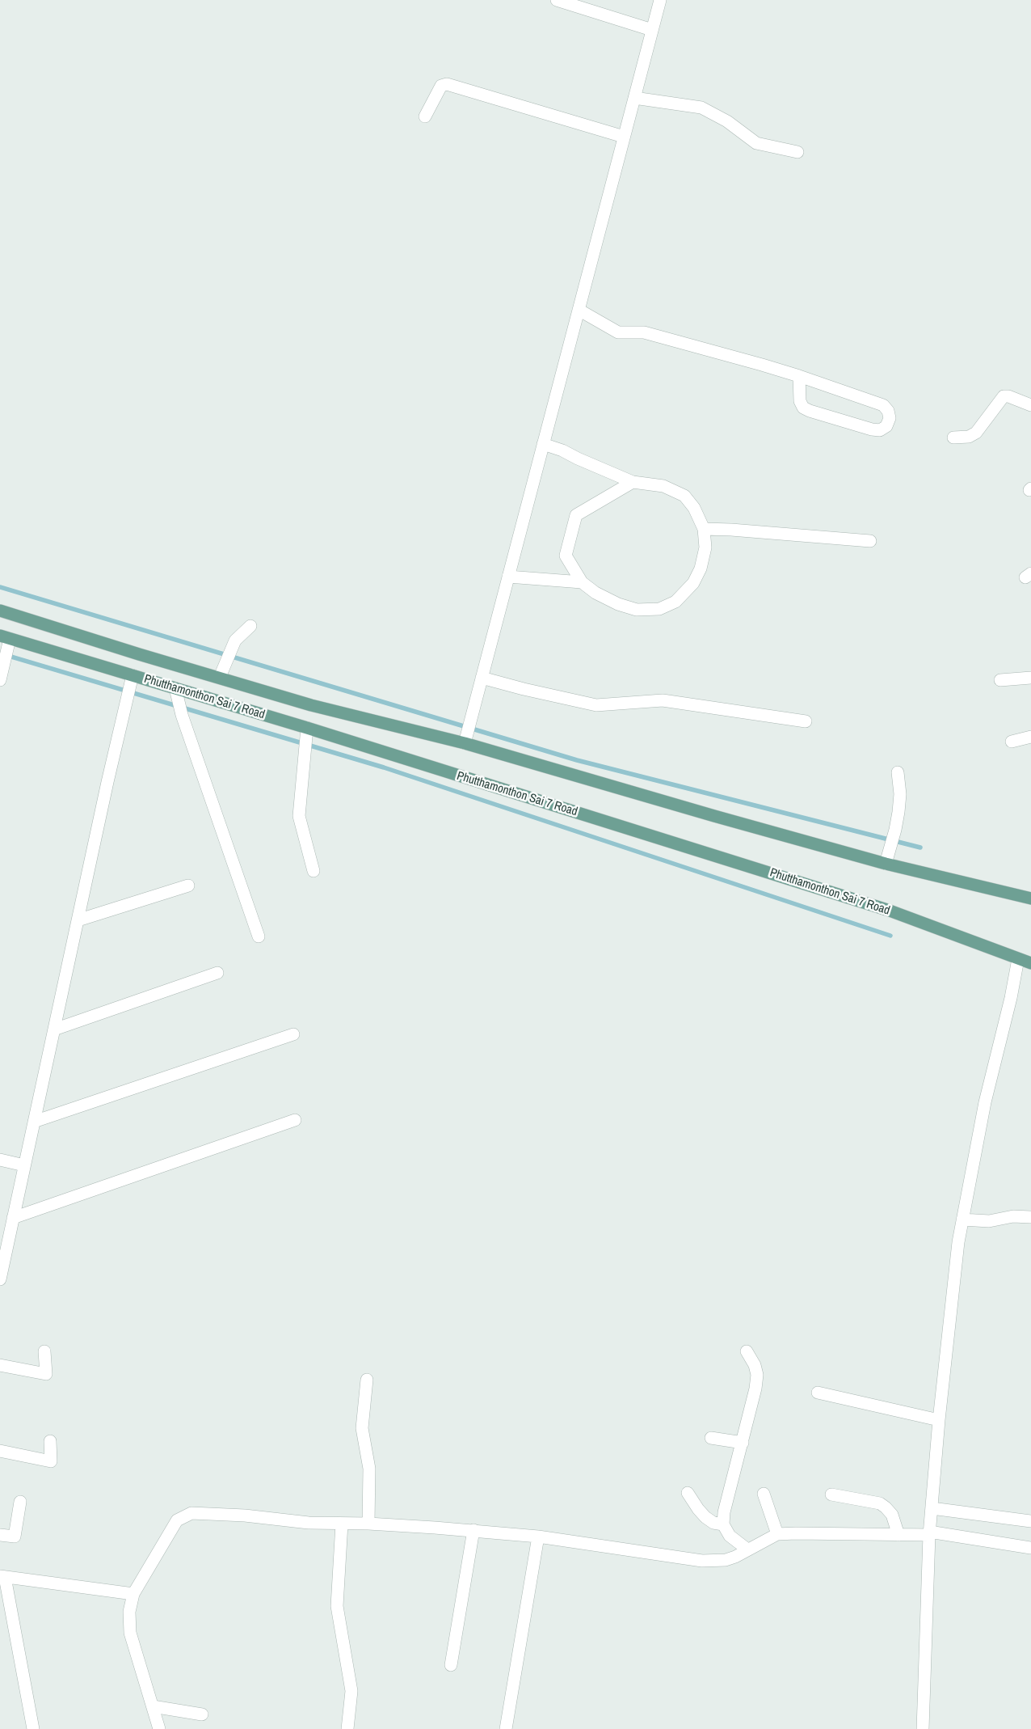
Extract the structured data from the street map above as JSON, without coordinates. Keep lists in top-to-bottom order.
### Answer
{
  "streets": {
    "main road": ["Phutthamonthon Sai 7 Road"]
  }
}
